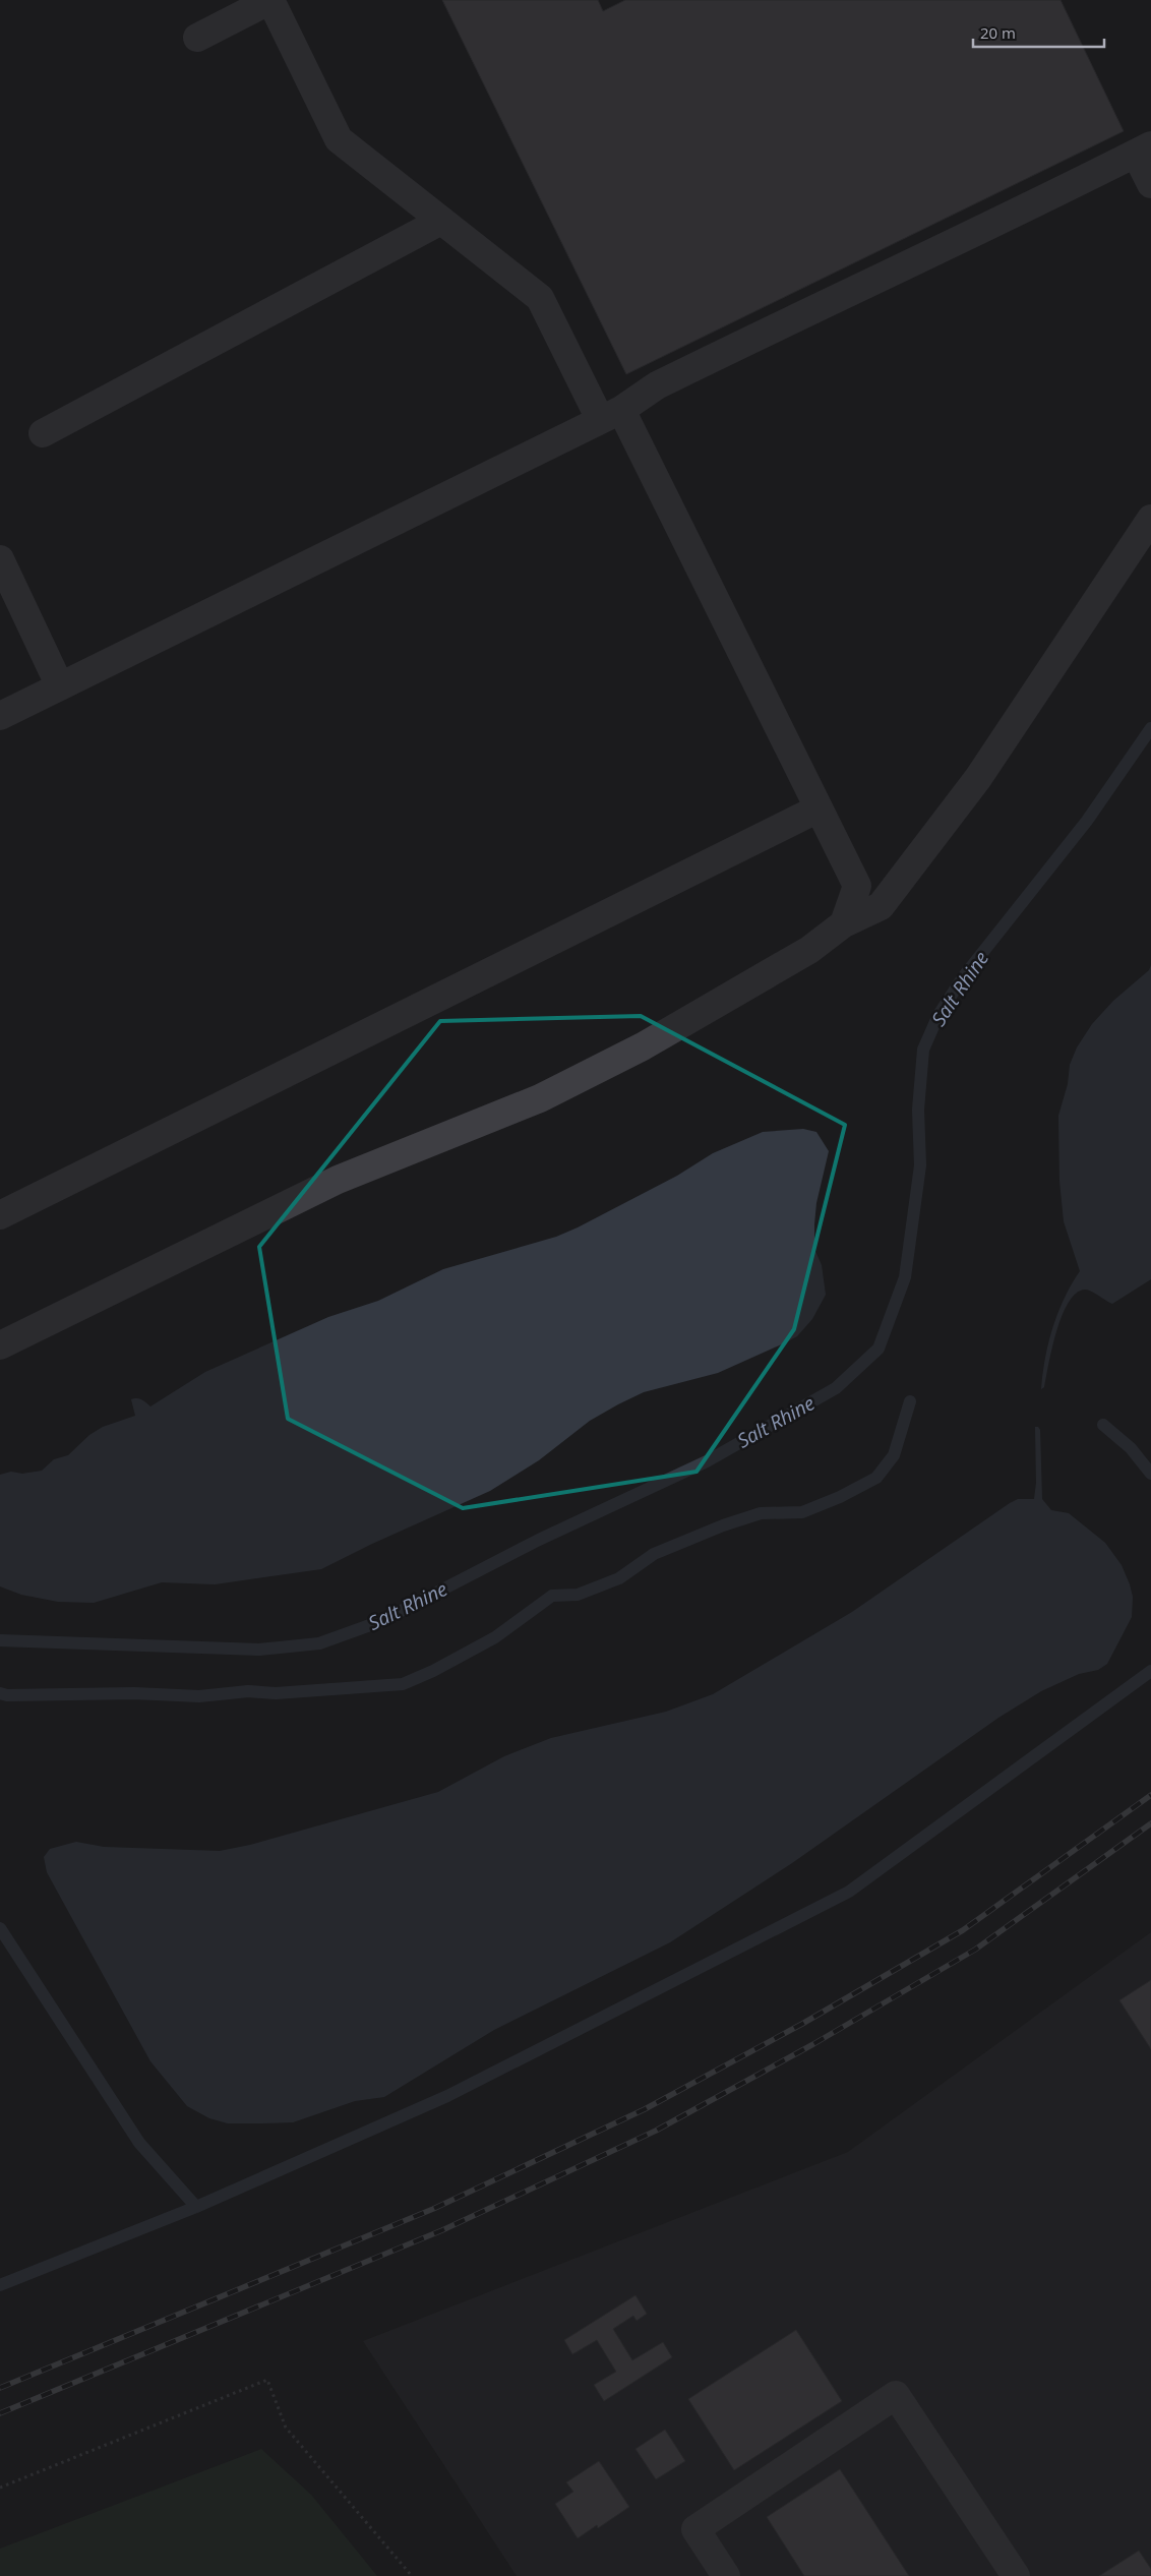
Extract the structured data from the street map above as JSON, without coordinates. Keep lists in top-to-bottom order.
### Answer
{
  "water": ["Salt Rhine"],
  "scale_bar": "20 m"
}
